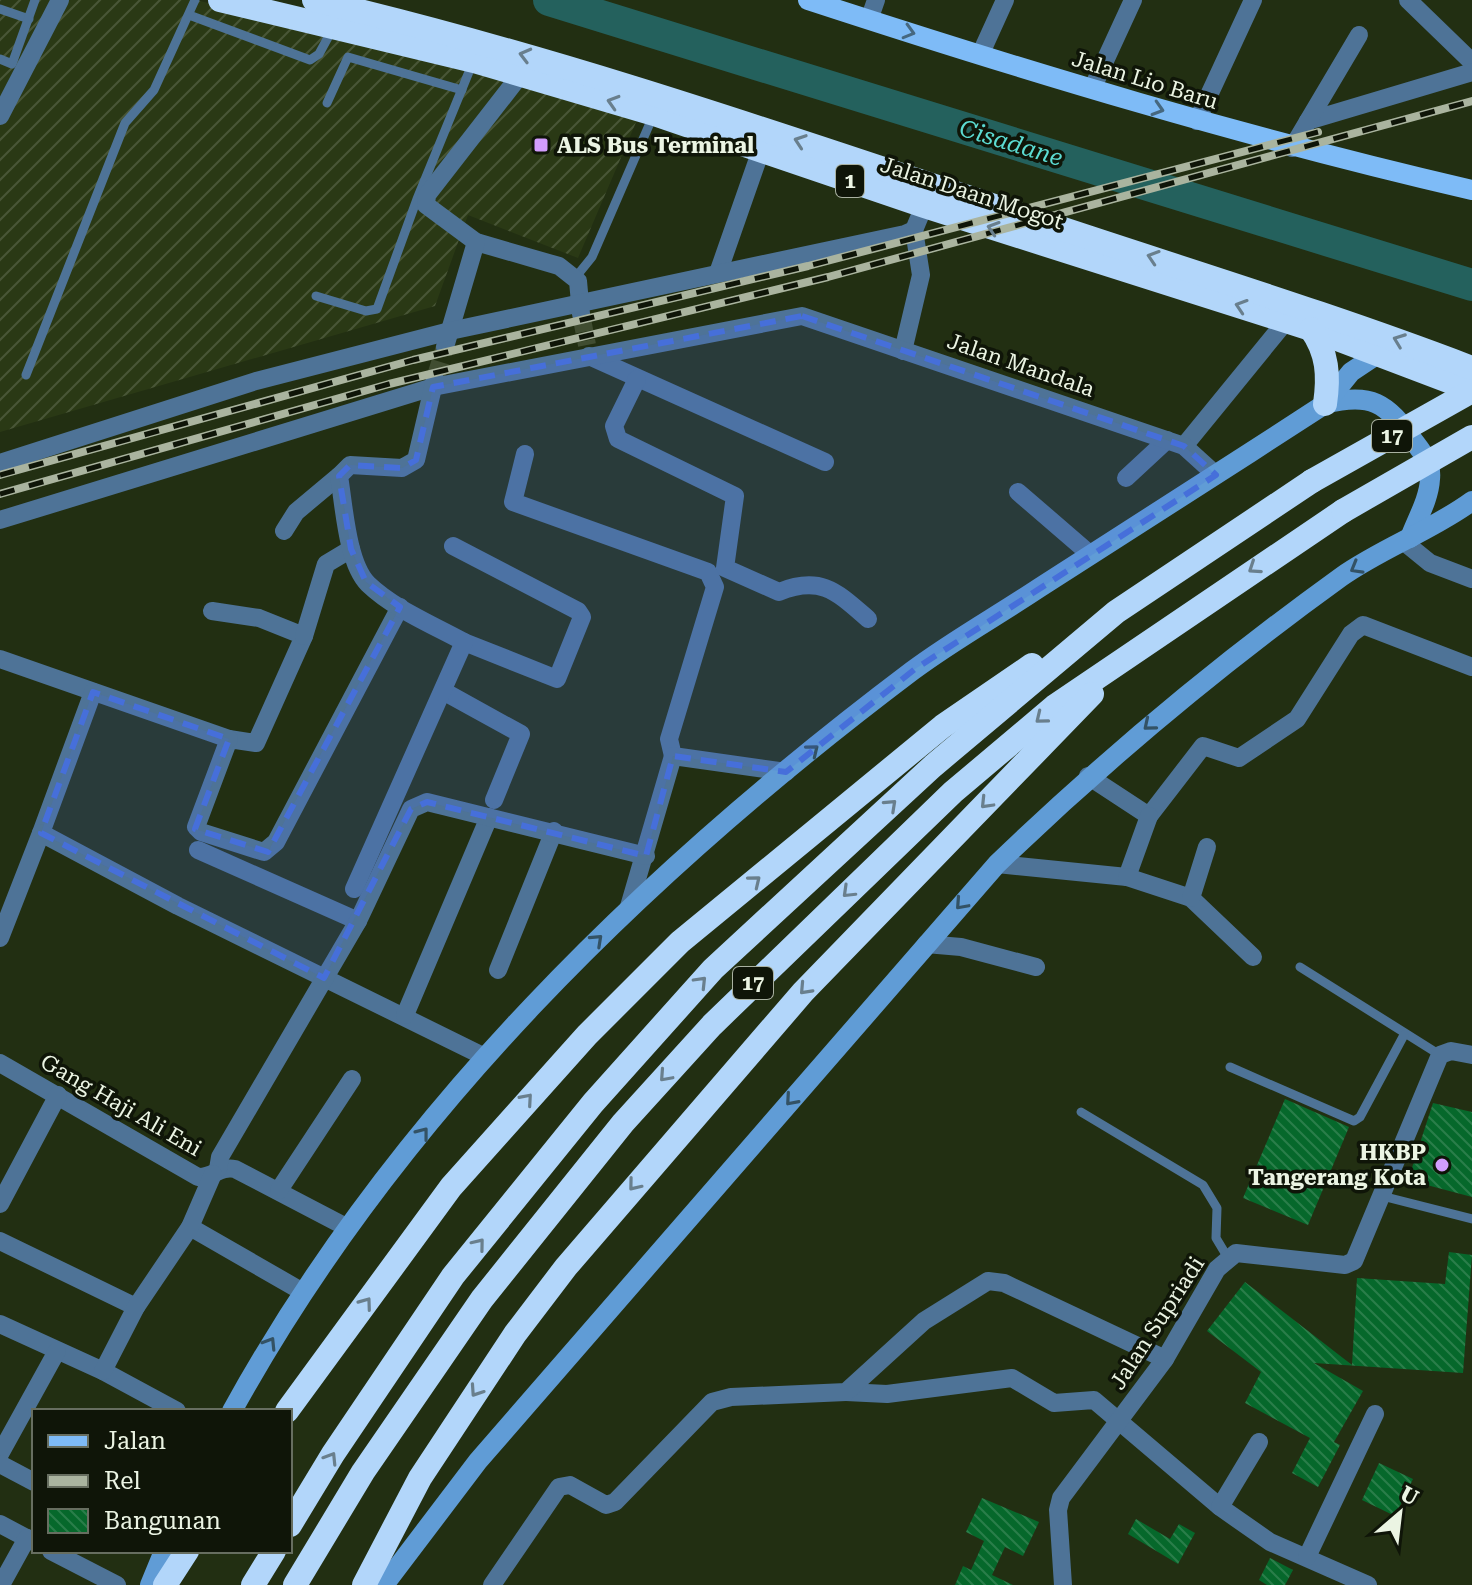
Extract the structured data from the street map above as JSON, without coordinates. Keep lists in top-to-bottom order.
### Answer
{
  "streets": {
    "highway": ["1", "Jalan Daan Mogot", "17"],
    "main road": ["Jalan Lio Baru"],
    "street": ["Jalan Mandala", "Gang Haji Ali Eni", "Jalan Supriadi"]
  },
  "crossings": [
    ["Jalan Daan Mogot", "17"]
  ],
  "water": ["Cisadane"],
  "places": {
    "transit": ["ALS Bus Terminal"],
    "other": ["HKBP Tangerang Kota"]
  },
  "legend": ["Jalan", "Rel", "Bangunan"],
  "north": "top right"
}
